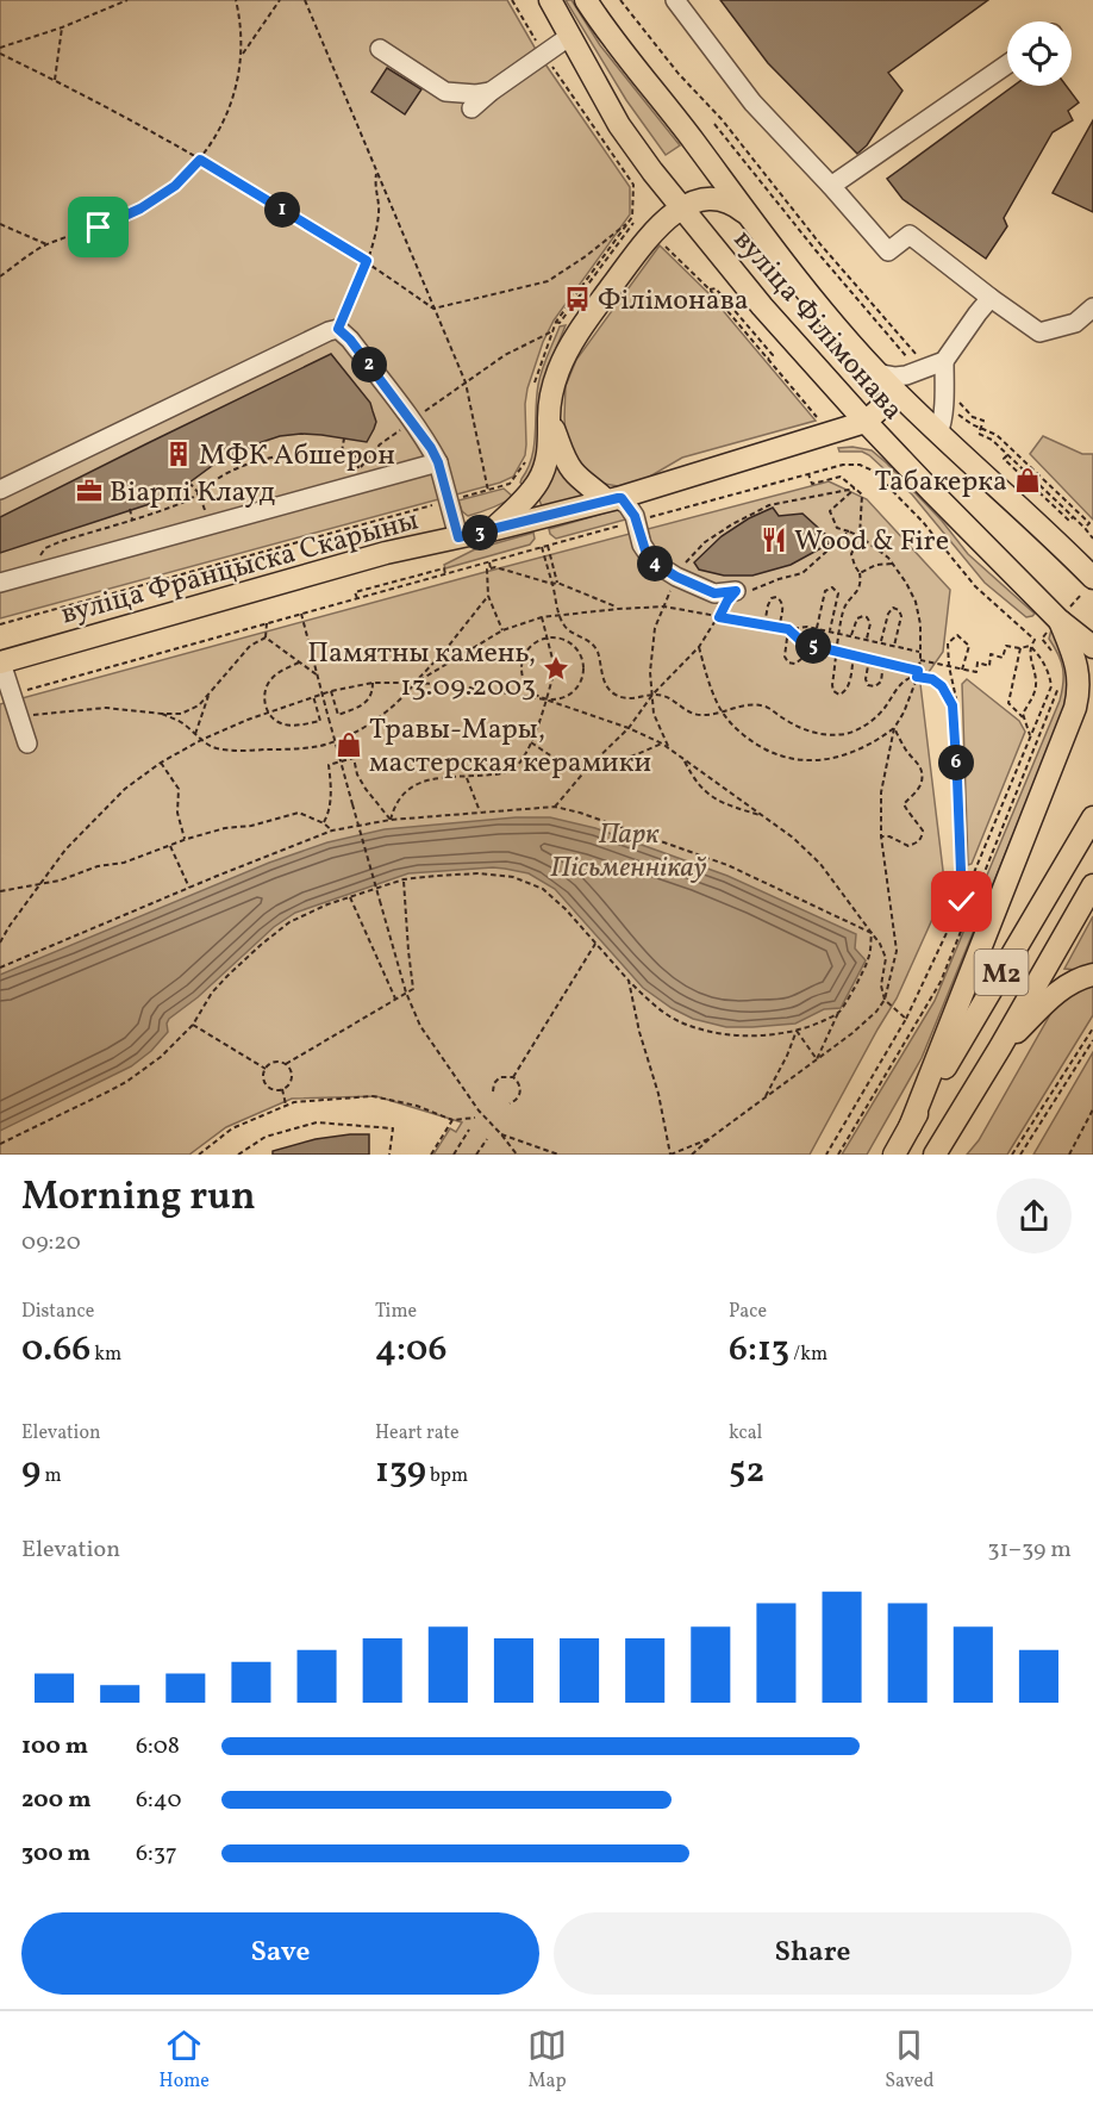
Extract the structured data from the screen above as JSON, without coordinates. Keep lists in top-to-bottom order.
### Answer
{
  "streets": {
    "main road": ["вуліца Філімонава", "вуліца Францыска Скарыны", "М2"]
  },
  "crossings": [
    ["вуліца Філімонава", "вуліца Францыска Скарыны"]
  ],
  "parks": ["Парк Пісьменнікаў"],
  "places": {
    "bus stop": ["Філімонава"],
    "building": ["МФК Абшерон"],
    "shop": ["Табакерка", "Травы-Мары, мастерская керамики"],
    "office": ["Віарпі Клауд"],
    "restaurant": ["Wood & Fire"],
    "place": ["Памятны камень, 13.09.2003"]
  },
  "page": {
    "pins": [
      "1",
      "2",
      "3",
      "4",
      "5",
      "6"
    ],
    "heading": ["Morning run", "09:20"],
    "stats": [
      ["Distance", "0.66 km"],
      ["Time", "4:06"],
      ["Pace", "6:13 /km"],
      ["Elevation", "9 m"],
      ["Heart rate", "139 bpm"],
      ["kcal", "52"]
    ],
    "chart": ["Elevation", "31–39 m"],
    "list": [
      {
        "name": "100 m",
        "note": "6:08"
      },
      {
        "name": "200 m",
        "note": "6:40"
      },
      {
        "name": "300 m",
        "note": "6:37"
      }
    ],
    "buttons": ["Save", "Share"],
    "tabs": ["Home", "Map", "Saved"]
  }
}
